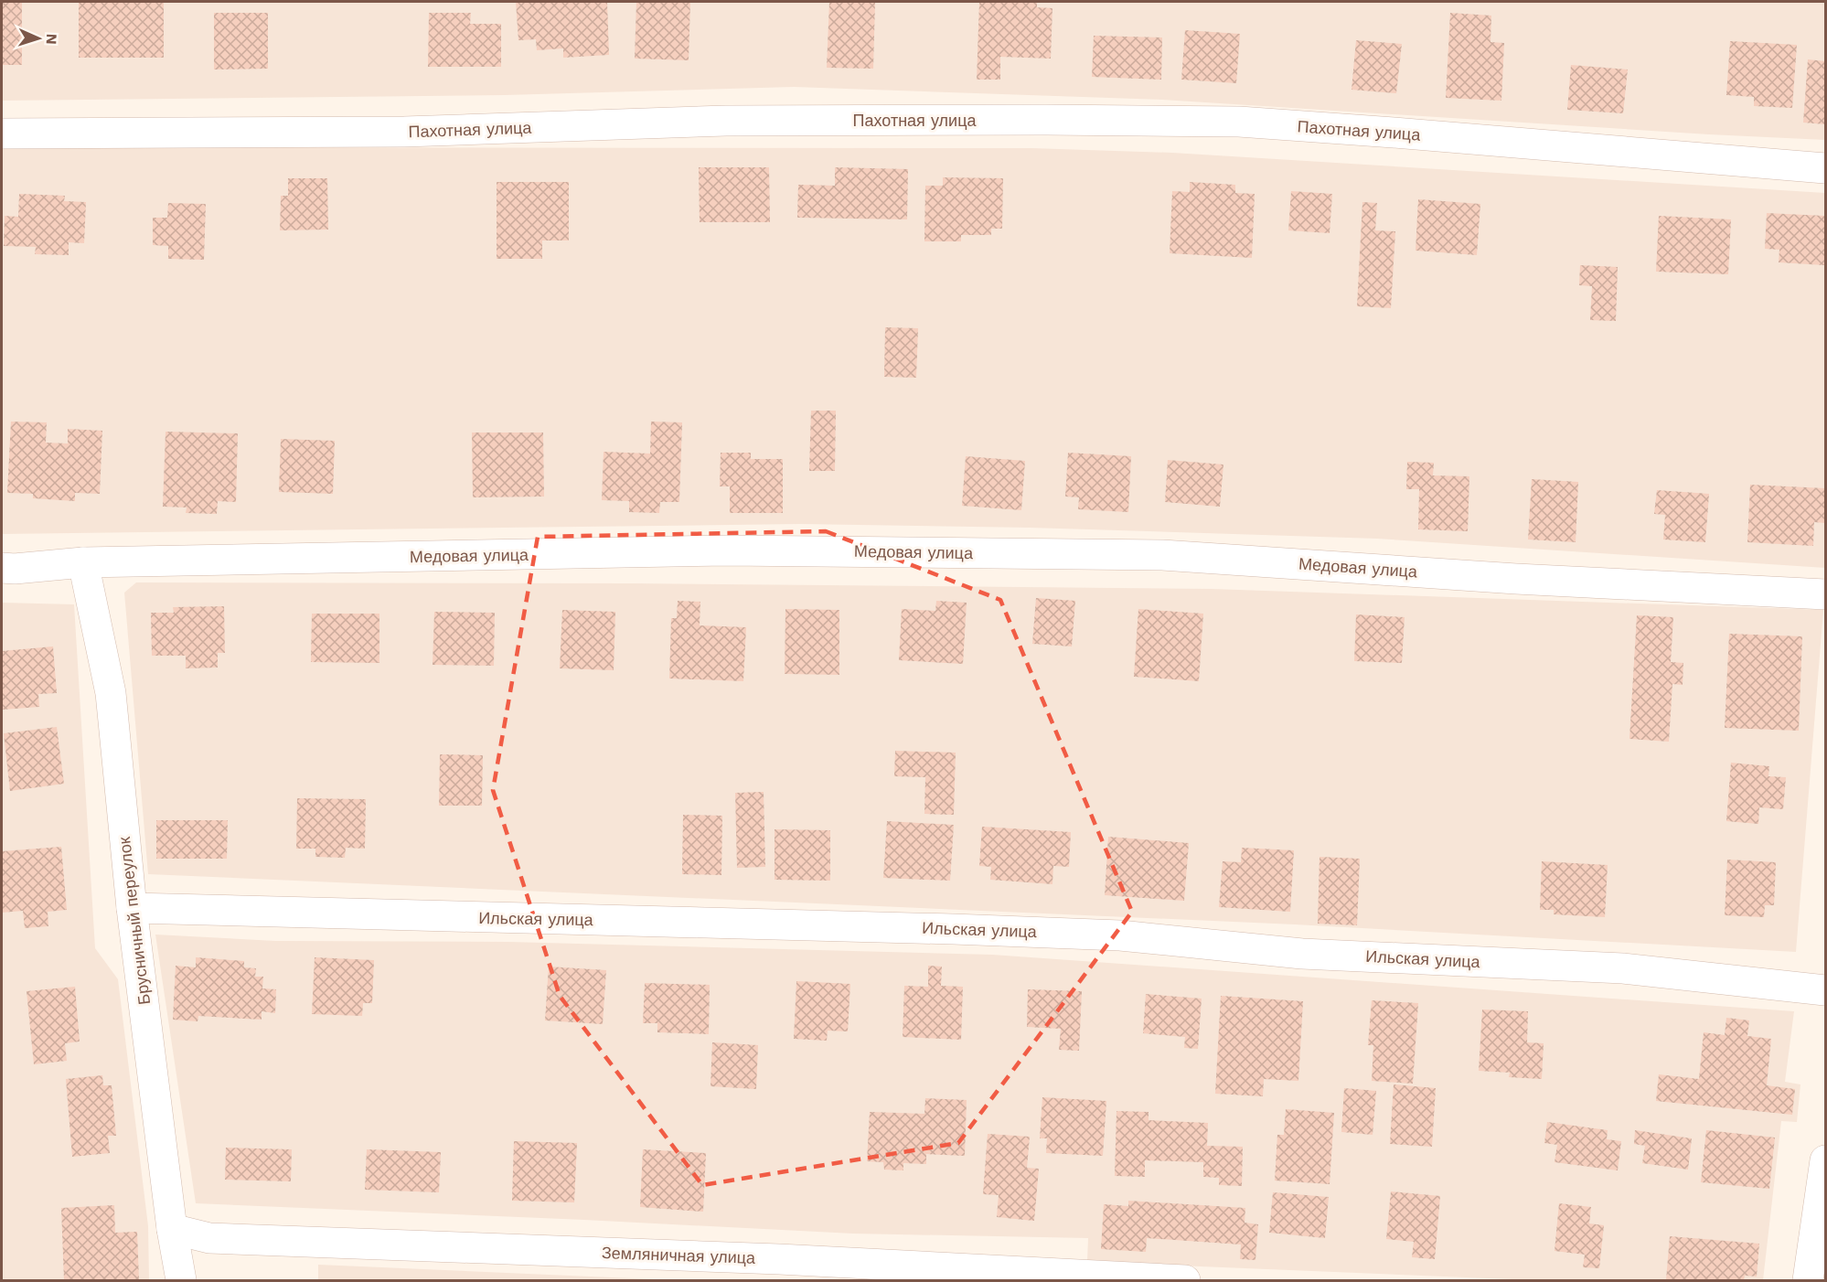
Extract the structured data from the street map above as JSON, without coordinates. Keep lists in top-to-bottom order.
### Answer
{
  "streets": {
    "street": [
      "Пахотная улица",
      "Медовая улица",
      "Ильская улица",
      "Брусничный переулок",
      "Земляничная улица"
    ]
  },
  "crossings": [
    ["Медовая улица", "Брусничный переулок"],
    ["Ильская улица", "Брусничный переулок"],
    ["Брусничный переулок", "Земляничная улица"]
  ],
  "north": "right"
}
